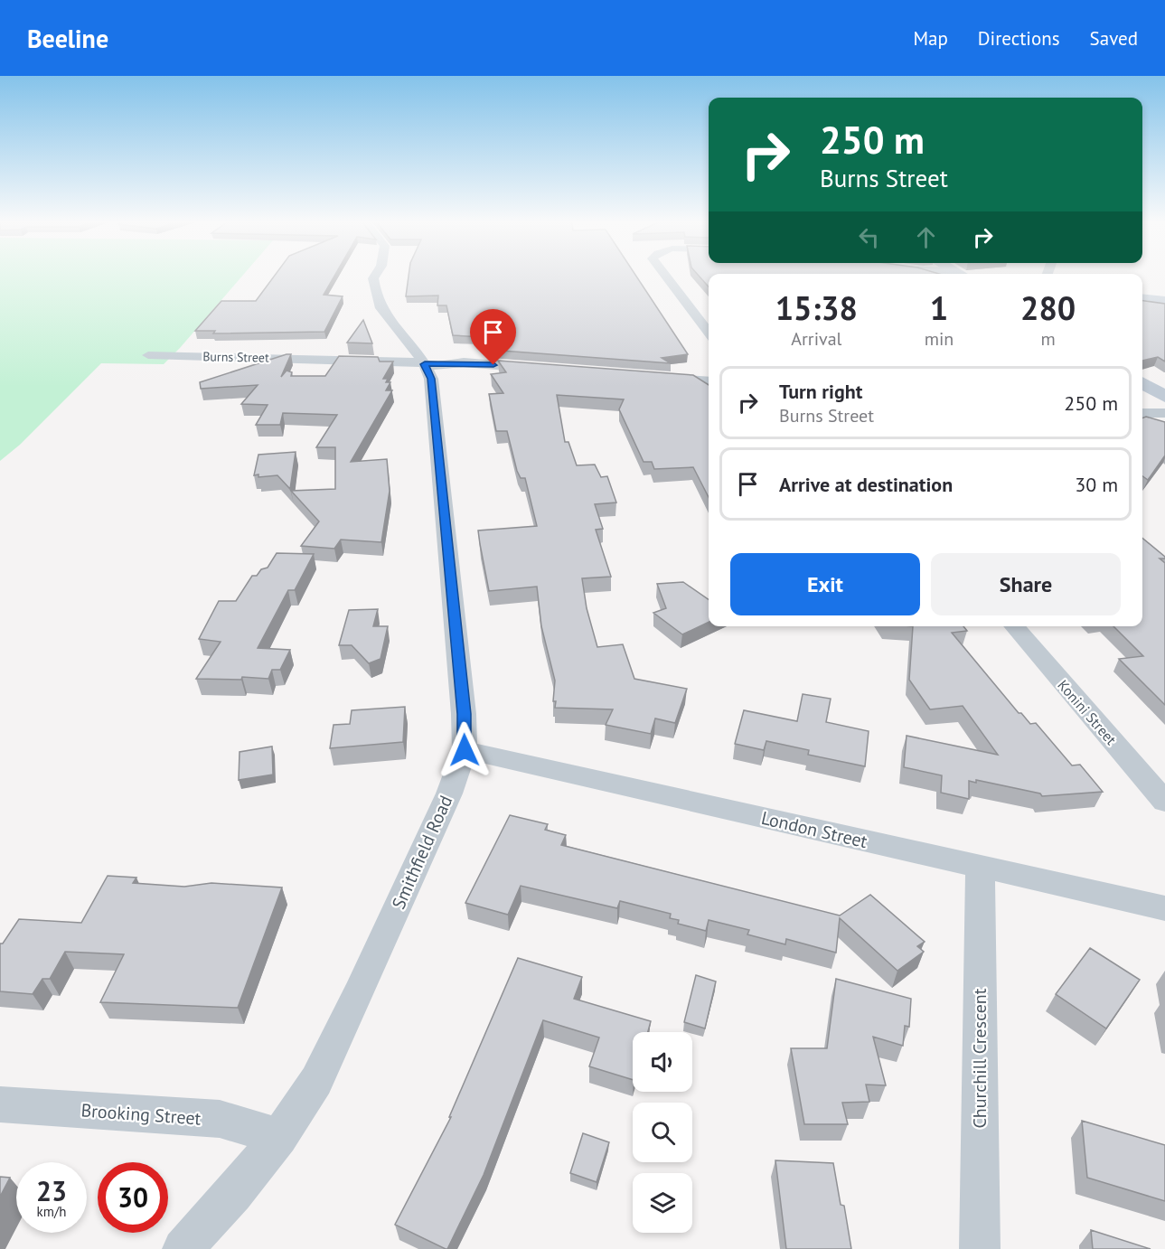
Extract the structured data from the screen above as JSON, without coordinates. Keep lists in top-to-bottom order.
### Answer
{
  "streets": {
    "street": [
      "Burns Street",
      "Konini Street",
      "London Street",
      "Smithfield Road",
      "Churchill Crescent",
      "Brooking Street"
    ]
  },
  "crossings": [
    ["Burns Street", "Smithfield Road"],
    ["London Street", "Smithfield Road"],
    ["London Street", "Churchill Crescent"],
    ["Smithfield Road", "Brooking Street"]
  ],
  "page": {
    "header": "Beeline",
    "nav": ["Map", "Directions", "Saved"],
    "turn": ["250 m", "Burns Street"],
    "eta": [
      "15:38",
      "Arrival",
      "1",
      "min",
      "280",
      "m"
    ],
    "list": [
      {
        "name": "Turn right",
        "note": "Burns Street",
        "value": "250 m"
      },
      {
        "name": "Arrive at destination",
        "value": "30 m"
      }
    ],
    "buttons": ["Exit", "Share"],
    "speed": "23 km/h",
    "limit": "30"
  }
}
